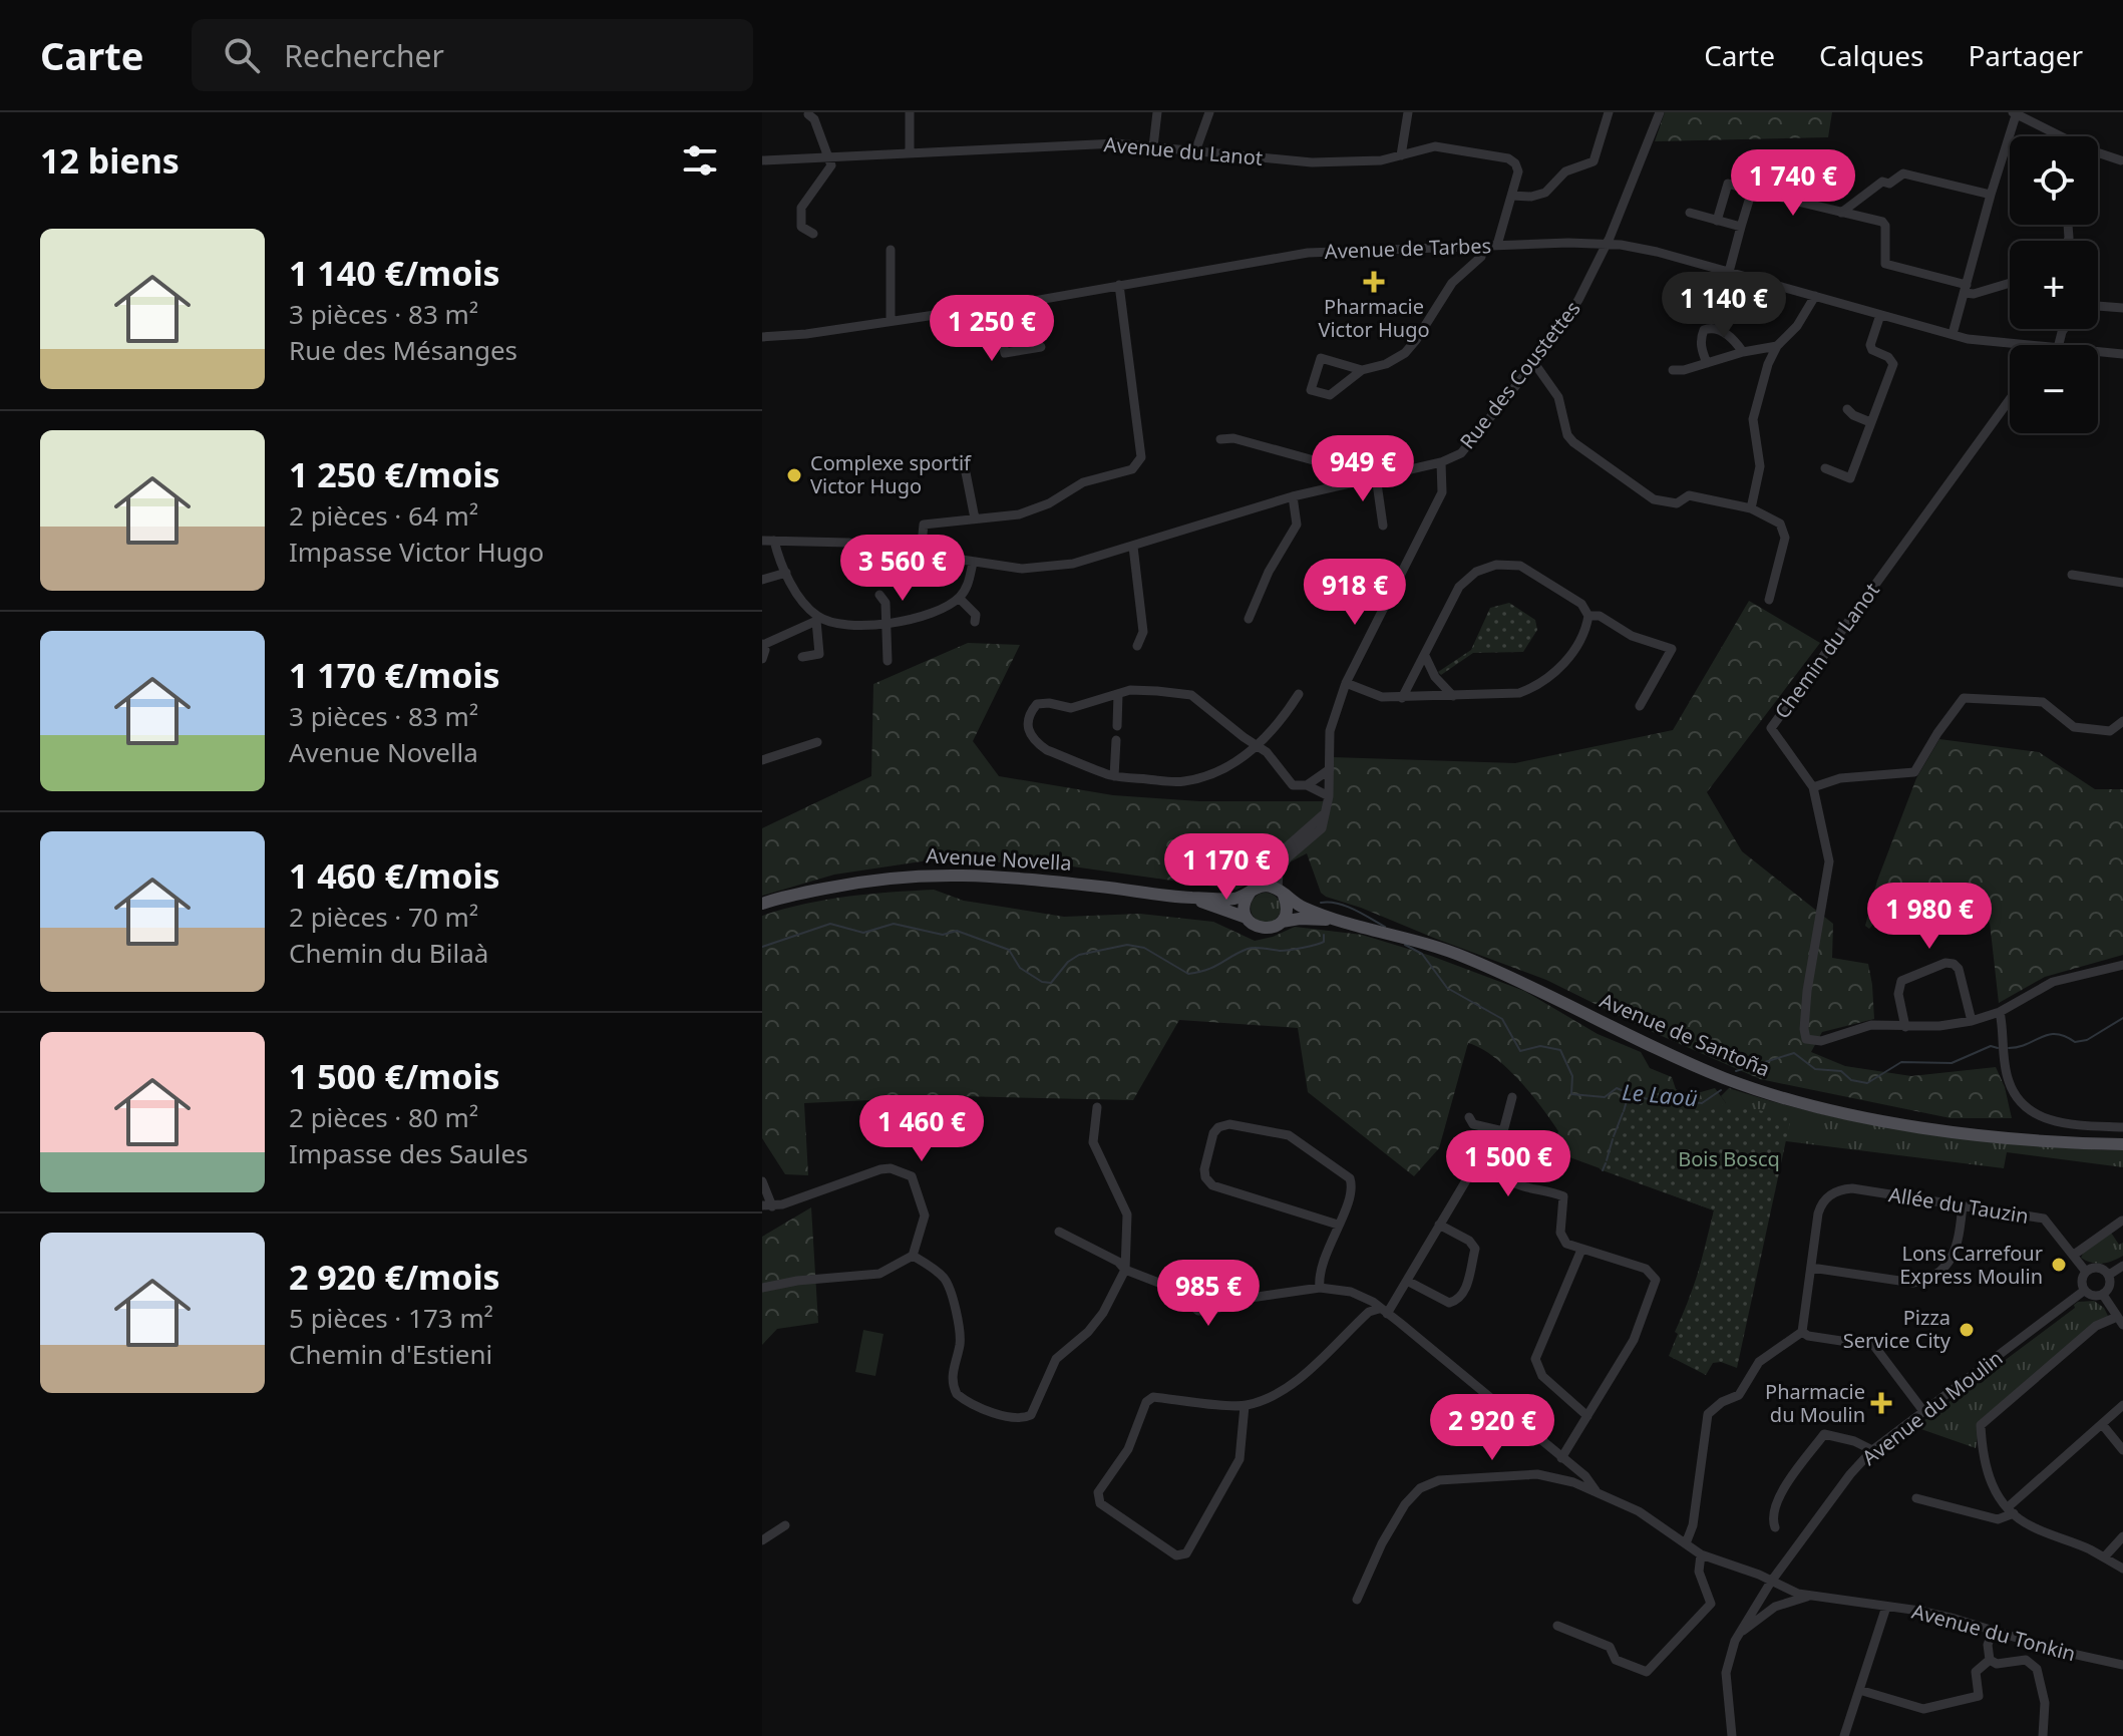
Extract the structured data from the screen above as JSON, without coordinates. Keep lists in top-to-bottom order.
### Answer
{
  "streets": {
    "main road": ["Avenue Novella", "Avenue de Santoña"],
    "street": [
      "Avenue du Lanot",
      "Avenue de Tarbes",
      "Rue des Coustettes",
      "Chemin du Lanot",
      "Allée du Tauzin",
      "Avenue du Moulin",
      "Avenue du Tonkin"
    ]
  },
  "crossings": [
    ["Avenue du Lanot", "Avenue de Tarbes"],
    ["Avenue de Tarbes", "Rue des Coustettes"],
    ["Rue des Coustettes", "Avenue Novella"],
    ["Rue des Coustettes", "Avenue de Santoña"],
    ["Avenue Novella", "Avenue de Santoña"],
    ["Allée du Tauzin", "Avenue du Moulin"],
    ["Avenue du Moulin", "Avenue du Tonkin"]
  ],
  "water": ["Le Laoü"],
  "parks": ["Bois Boscq"],
  "places": {
    "health": ["Pharmacie Victor Hugo", "Pharmacie du Moulin"],
    "other": ["Complexe sportif Victor Hugo", "Lons Carrefour Express Moulin", "Pizza Service City"]
  },
  "page": {
    "header": "Carte",
    "search": "Rechercher",
    "nav": ["Carte", "Calques", "Partager"],
    "heading": "12 biens",
    "map_buttons": ["+", "−"],
    "price": [
      "1 740 €",
      "1 140 €",
      "1 250 €",
      "949 €",
      "3 560 €",
      "918 €",
      "1 170 €",
      "1 980 €",
      "1 460 €",
      "1 500 €",
      "985 €",
      "2 920 €"
    ],
    "list": [
      {
        "name": "1 140 €/mois",
        "note": "3 pièces · 83 m² · Rue des Mésanges"
      },
      {
        "name": "1 250 €/mois",
        "note": "2 pièces · 64 m² · Impasse Victor Hugo"
      },
      {
        "name": "1 170 €/mois",
        "note": "3 pièces · 83 m² · Avenue Novella"
      },
      {
        "name": "1 460 €/mois",
        "note": "2 pièces · 70 m² · Chemin du Bilaà"
      },
      {
        "name": "1 500 €/mois",
        "note": "2 pièces · 80 m² · Impasse des Saules"
      },
      {
        "name": "2 920 €/mois",
        "note": "5 pièces · 173 m² · Chemin d'Estieni"
      }
    ]
  }
}
